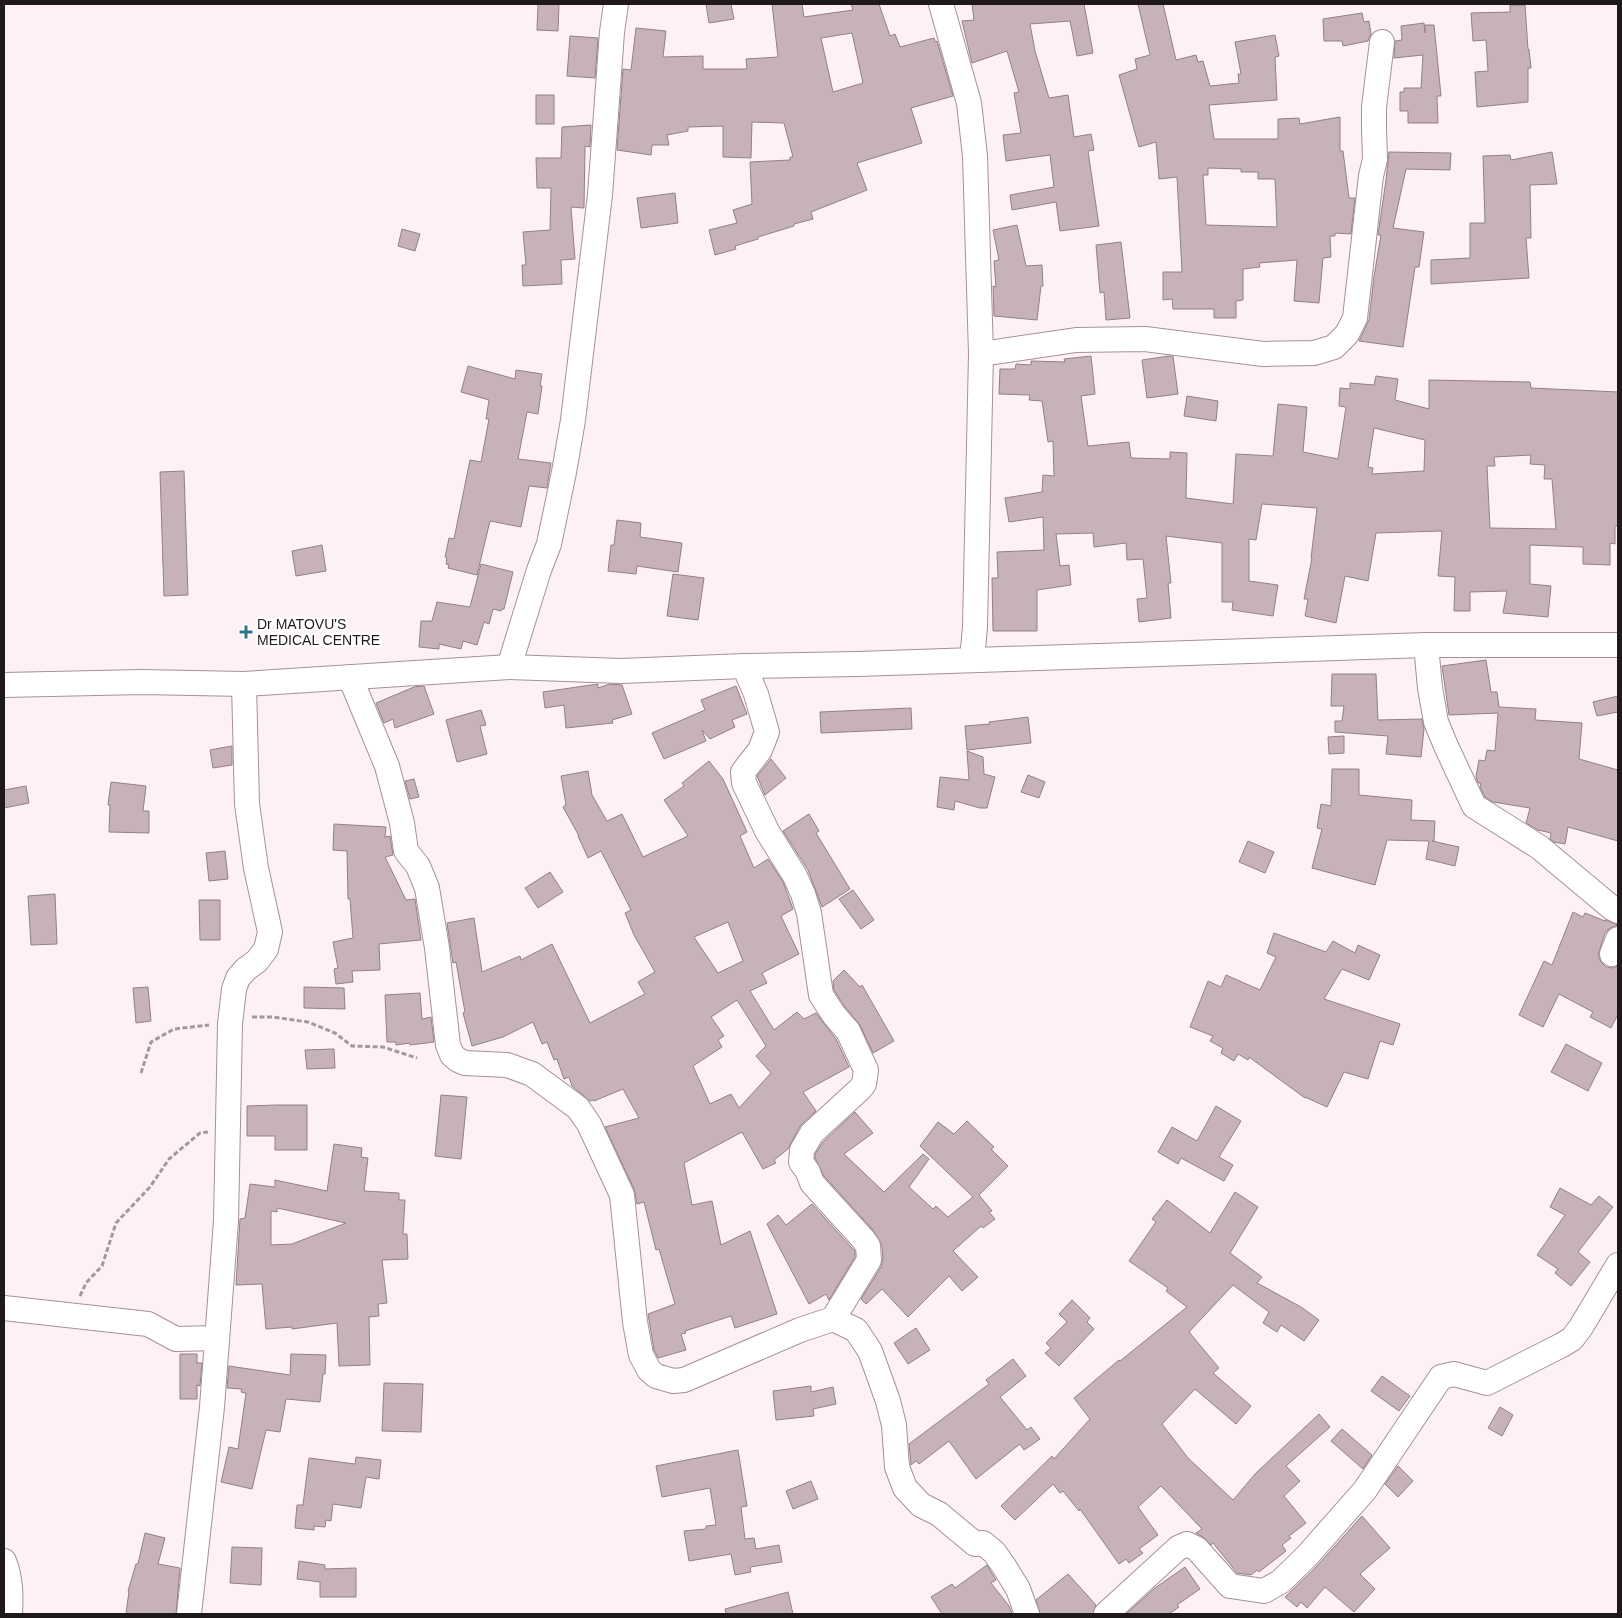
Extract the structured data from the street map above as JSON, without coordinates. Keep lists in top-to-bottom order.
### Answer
{
  "places": {
    "health": ["Dr MATOVU'S MEDICAL CENTRE"]
  }
}
